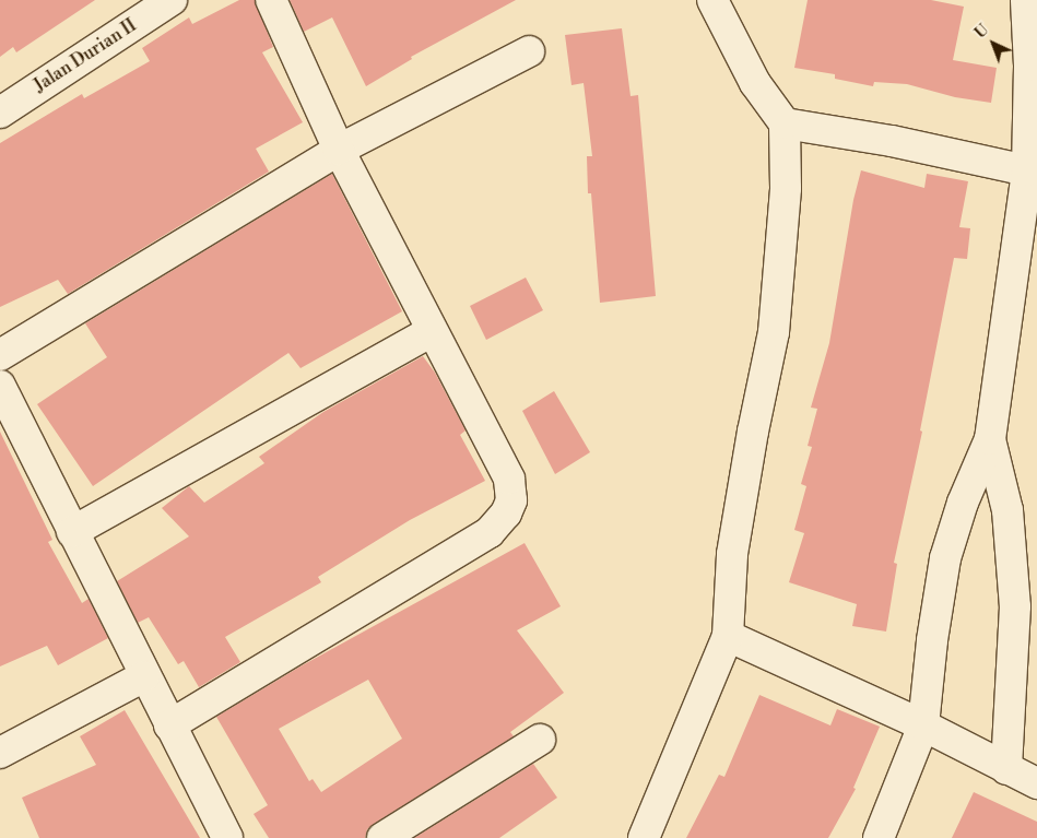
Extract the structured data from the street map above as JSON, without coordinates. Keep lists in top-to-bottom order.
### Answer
{
  "streets": {
    "street": ["Jalan Durian II"]
  },
  "north": "top left"
}
